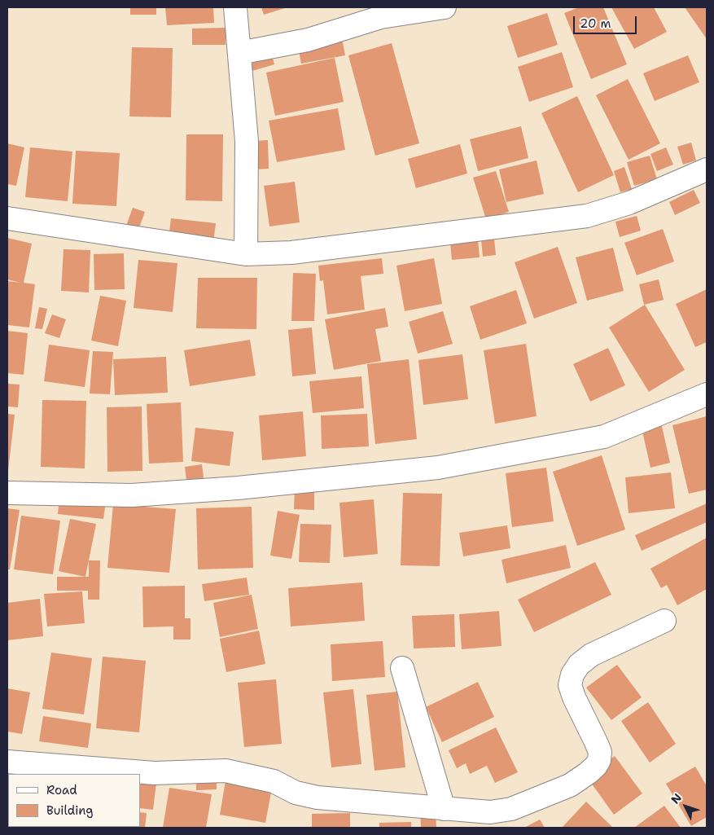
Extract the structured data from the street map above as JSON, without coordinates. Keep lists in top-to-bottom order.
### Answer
{
  "legend": ["Road", "Building"],
  "scale_bar": "20 m",
  "north": "top left"
}
